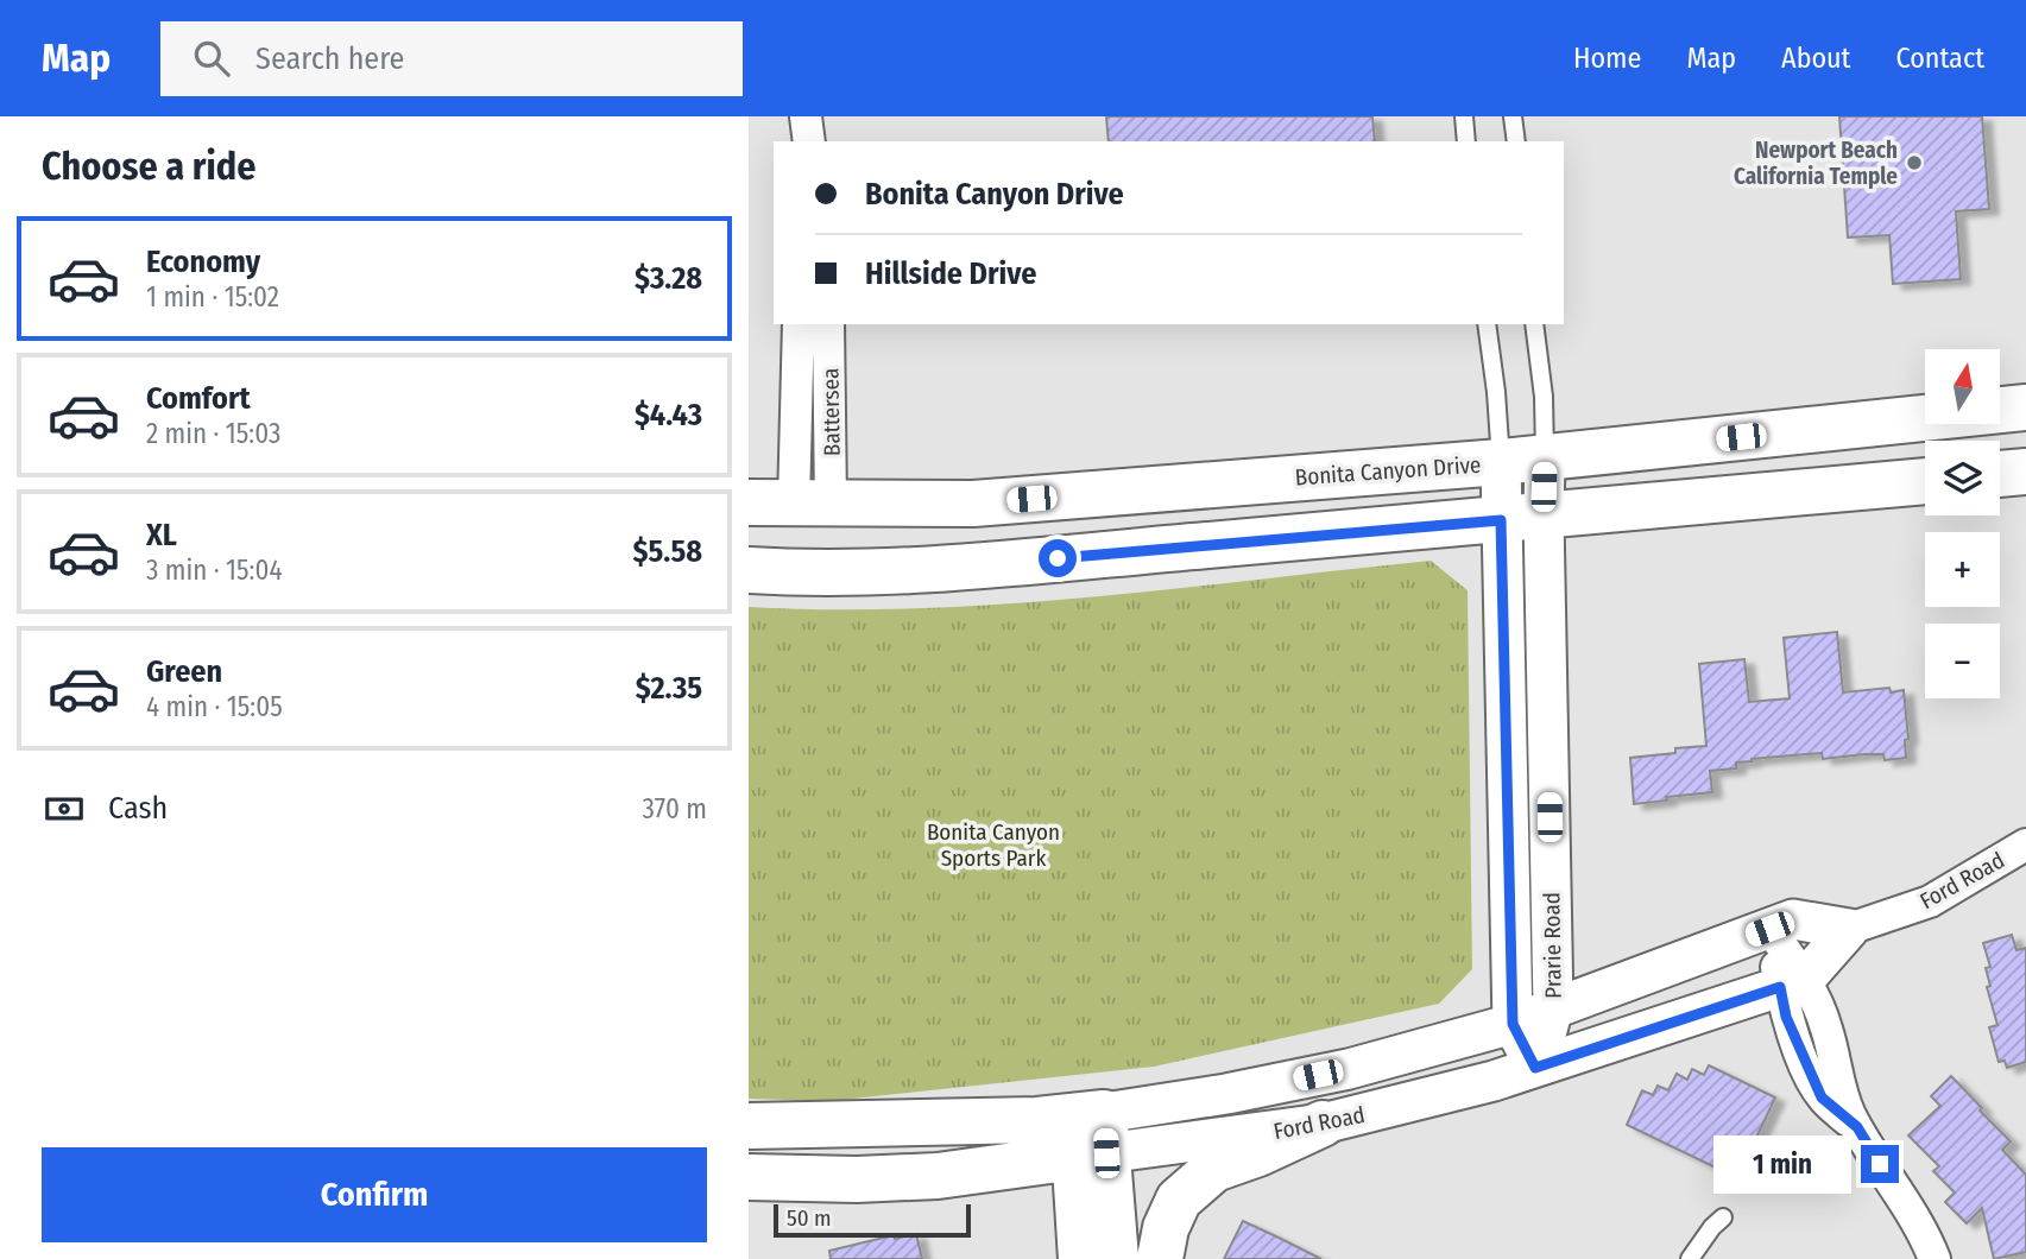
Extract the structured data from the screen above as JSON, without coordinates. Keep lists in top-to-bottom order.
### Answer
{
  "streets": {
    "main road": ["Bonita Canyon Drive", "Ford Road"],
    "street": ["Battersea", "Prarie Road"]
  },
  "crossings": [
    ["Battersea", "Bonita Canyon Drive"],
    ["Bonita Canyon Drive", "Prarie Road"],
    ["Ford Road", "Prarie Road"]
  ],
  "parks": ["Bonita Canyon Sports Park"],
  "places": ["Newport Beach California Temple"],
  "scale_bar": "50 m",
  "north": "top",
  "page": {
    "header": "Map",
    "search": "Search here",
    "nav": [
      "Home",
      "Map",
      "About",
      "Contact"
    ],
    "heading": "Choose a ride",
    "banner": ["Bonita Canyon Drive", "Hillside Drive"],
    "list": [
      {
        "name": "Economy",
        "note": "1 min · 15:02",
        "value": "$3.28"
      },
      {
        "name": "Comfort",
        "note": "2 min · 15:03",
        "value": "$4.43"
      },
      {
        "name": "XL",
        "note": "3 min · 15:04",
        "value": "$5.58"
      },
      {
        "name": "Green",
        "note": "4 min · 15:05",
        "value": "$2.35"
      }
    ],
    "map_buttons": ["+", "−"],
    "pay": ["Cash", "370 m"],
    "buttons": "Confirm",
    "bubble": "1 min",
    "scale": "50 m"
  }
}
